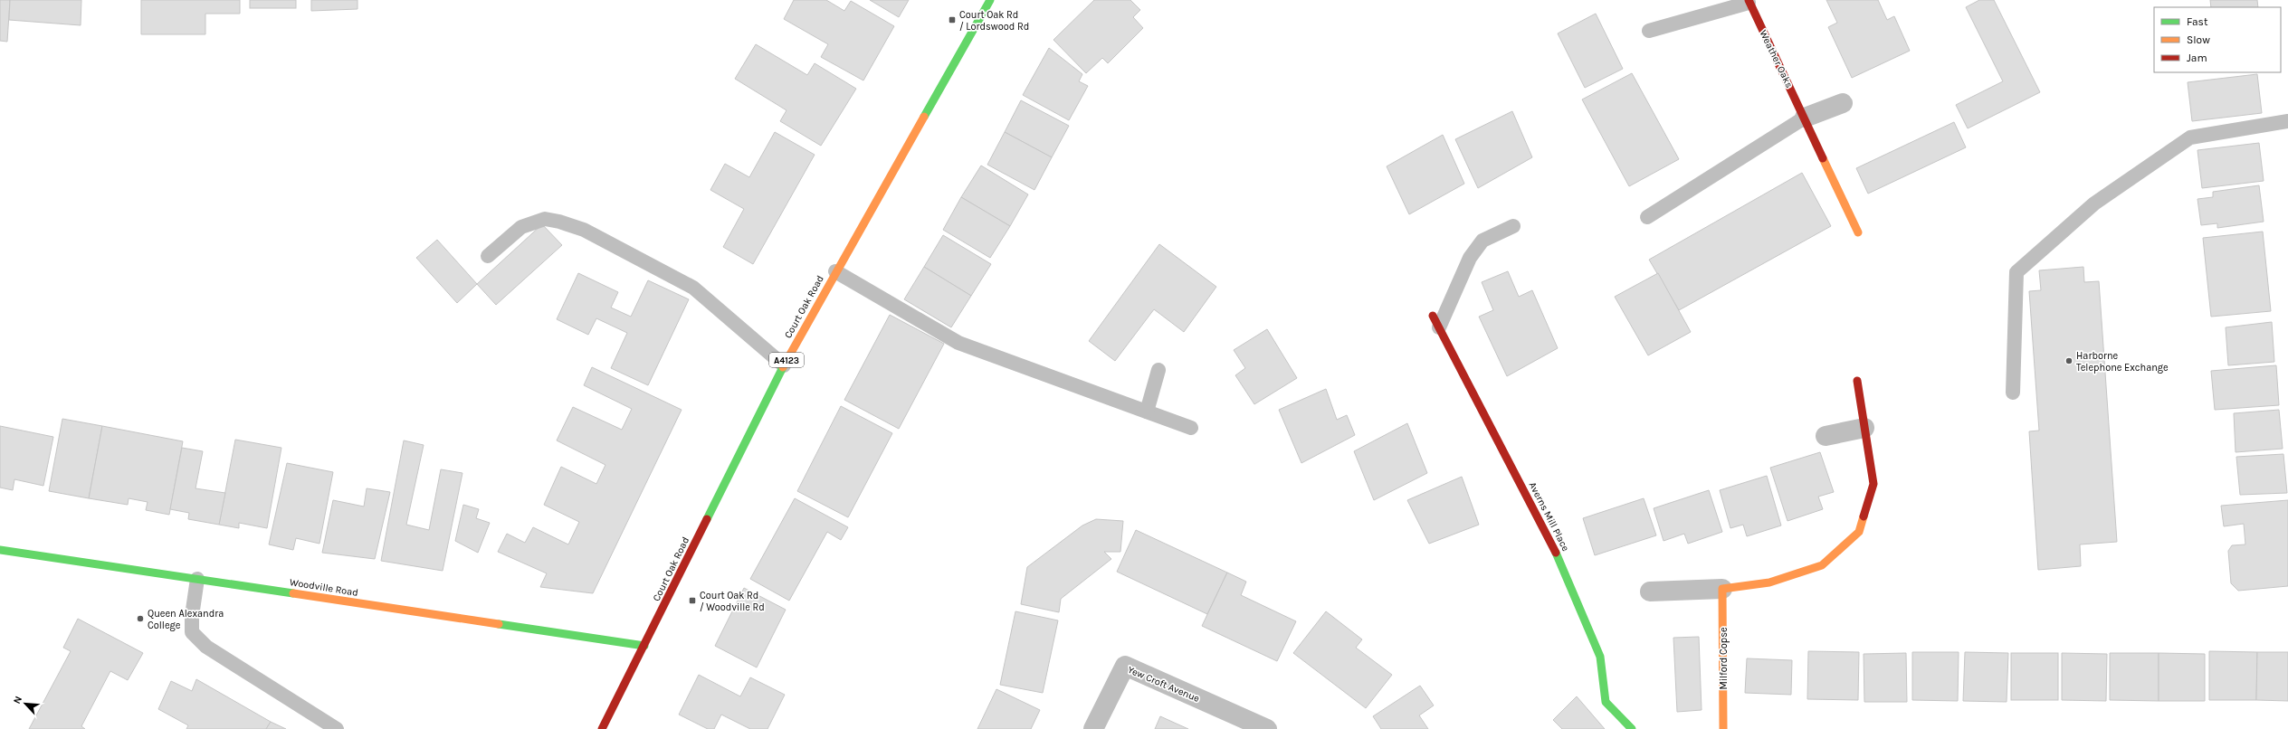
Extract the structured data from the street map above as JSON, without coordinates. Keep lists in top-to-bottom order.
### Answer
{
  "streets": {
    "street": [
      "Weather Oaks",
      "Court Oak Road",
      "A4123",
      "Averns Mill Place",
      "Woodville Road",
      "Milford Copse",
      "Yew Croft Avenue"
    ]
  },
  "crossings": [
    ["Court Oak Road", "Woodville Road"]
  ],
  "places": {
    "transit": ["Court Oak Rd / Lordswood Rd", "Court Oak Rd / Woodville Rd"],
    "other": ["Harborne Telephone Exchange", "Queen Alexandra College"]
  },
  "legend": ["Fast", "Slow", "Jam"],
  "north": "top left"
}
